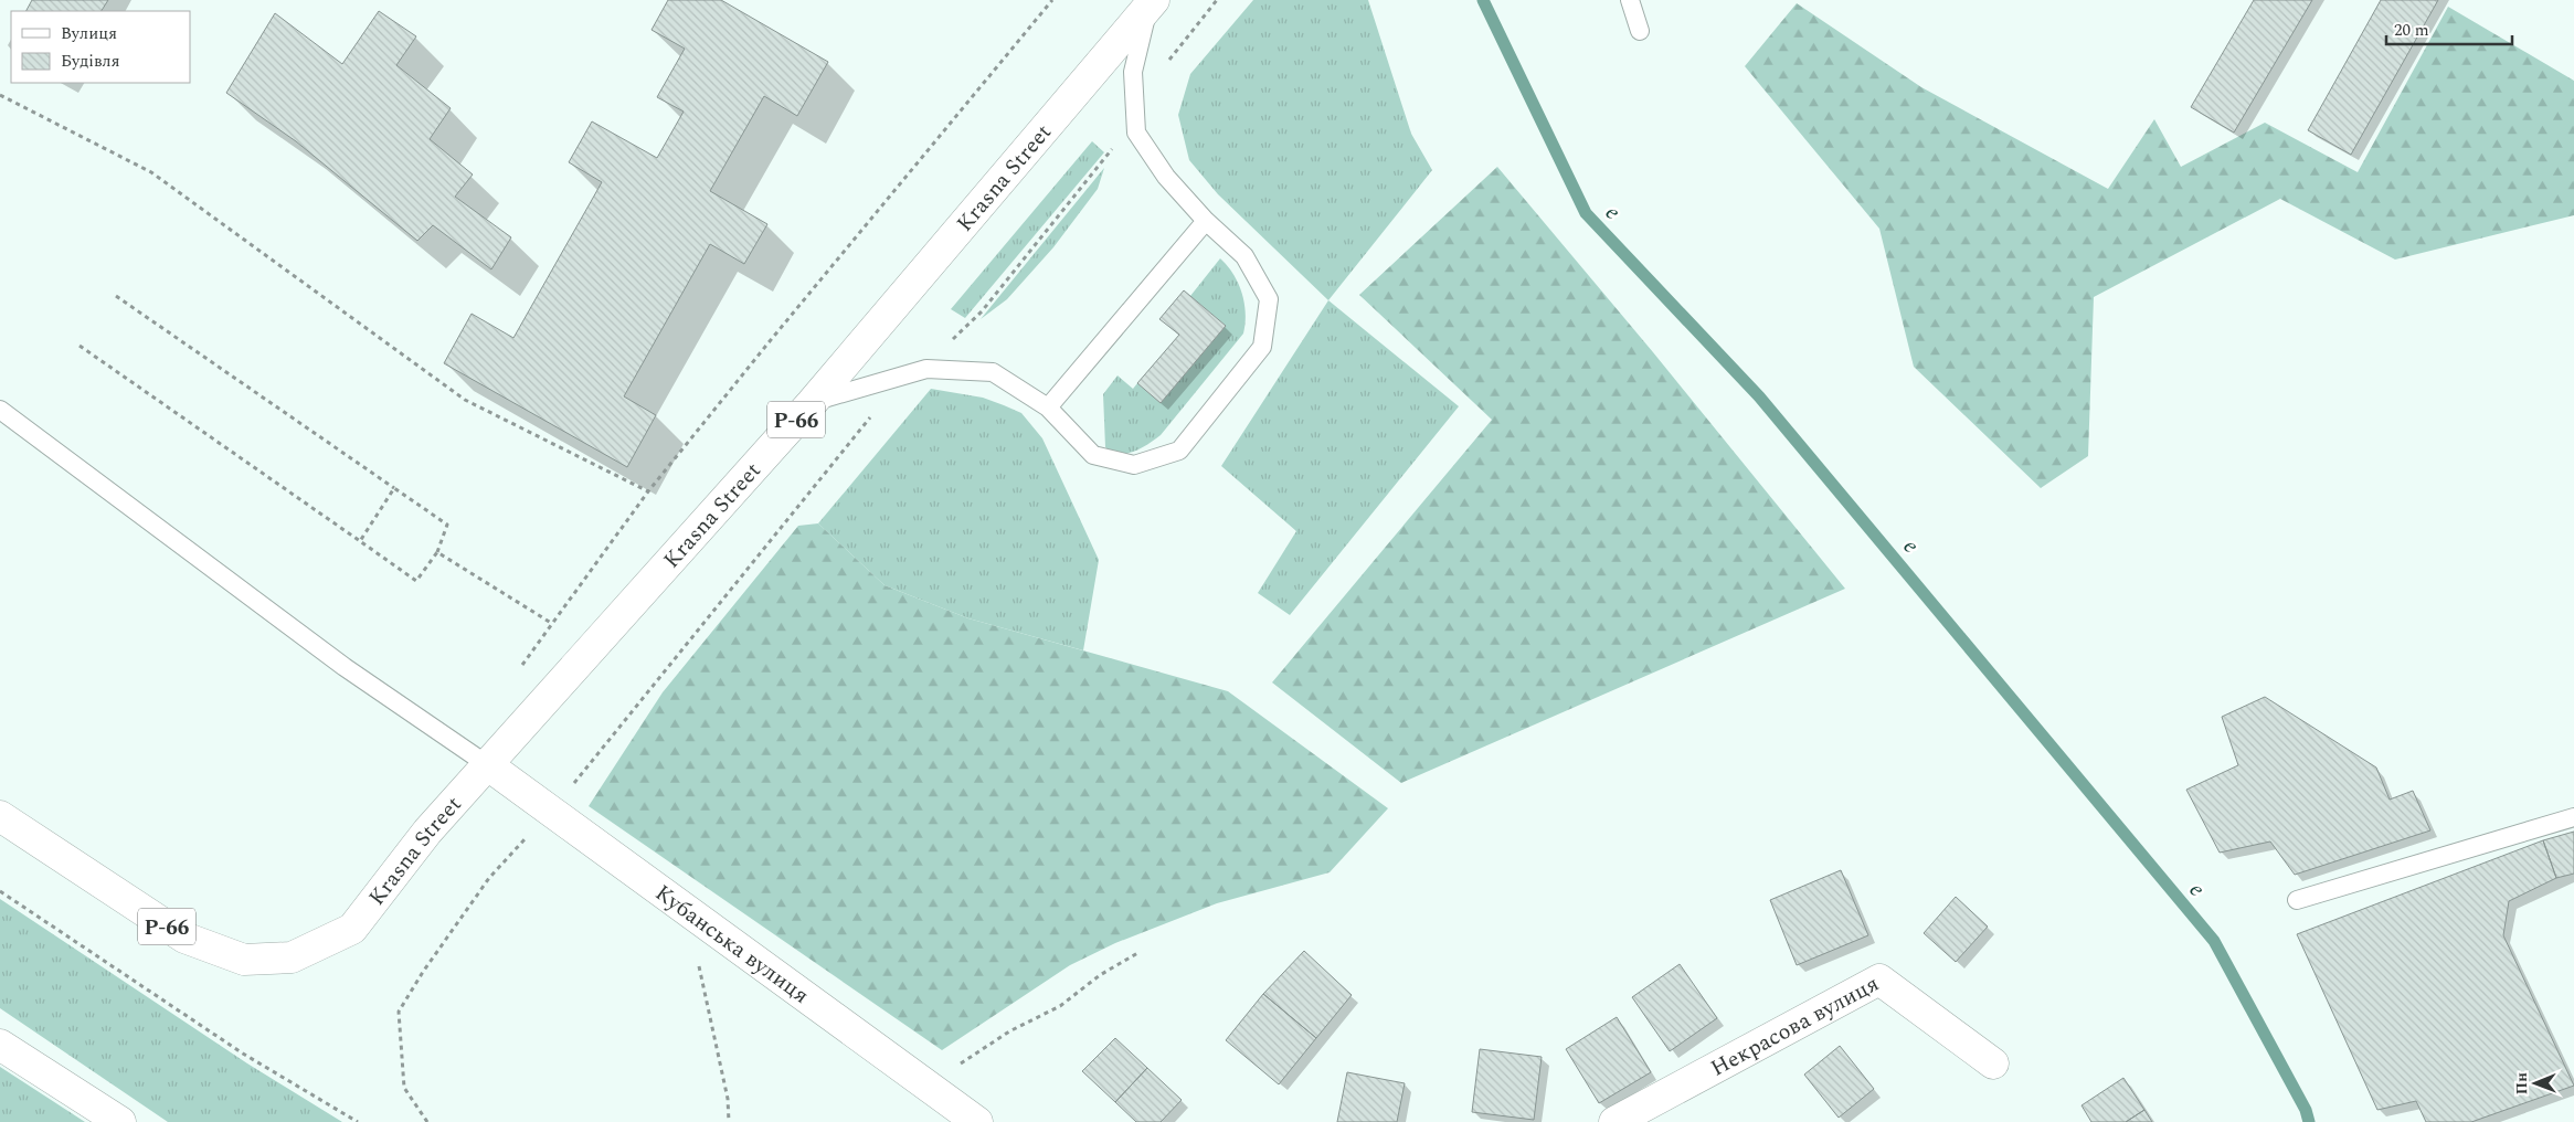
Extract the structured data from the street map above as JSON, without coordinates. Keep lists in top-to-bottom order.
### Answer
{
  "streets": {
    "main road": [
      "Krasna Street",
      "Р-66",
      "Кубанська вулиця",
      "Некрасова вулиця"
    ]
  },
  "crossings": [
    ["Krasna Street", "Кубанська вулиця"]
  ],
  "water": ["e"],
  "legend": ["Вулиця", "Будівля"],
  "scale_bar": "20 m",
  "north": "left"
}
